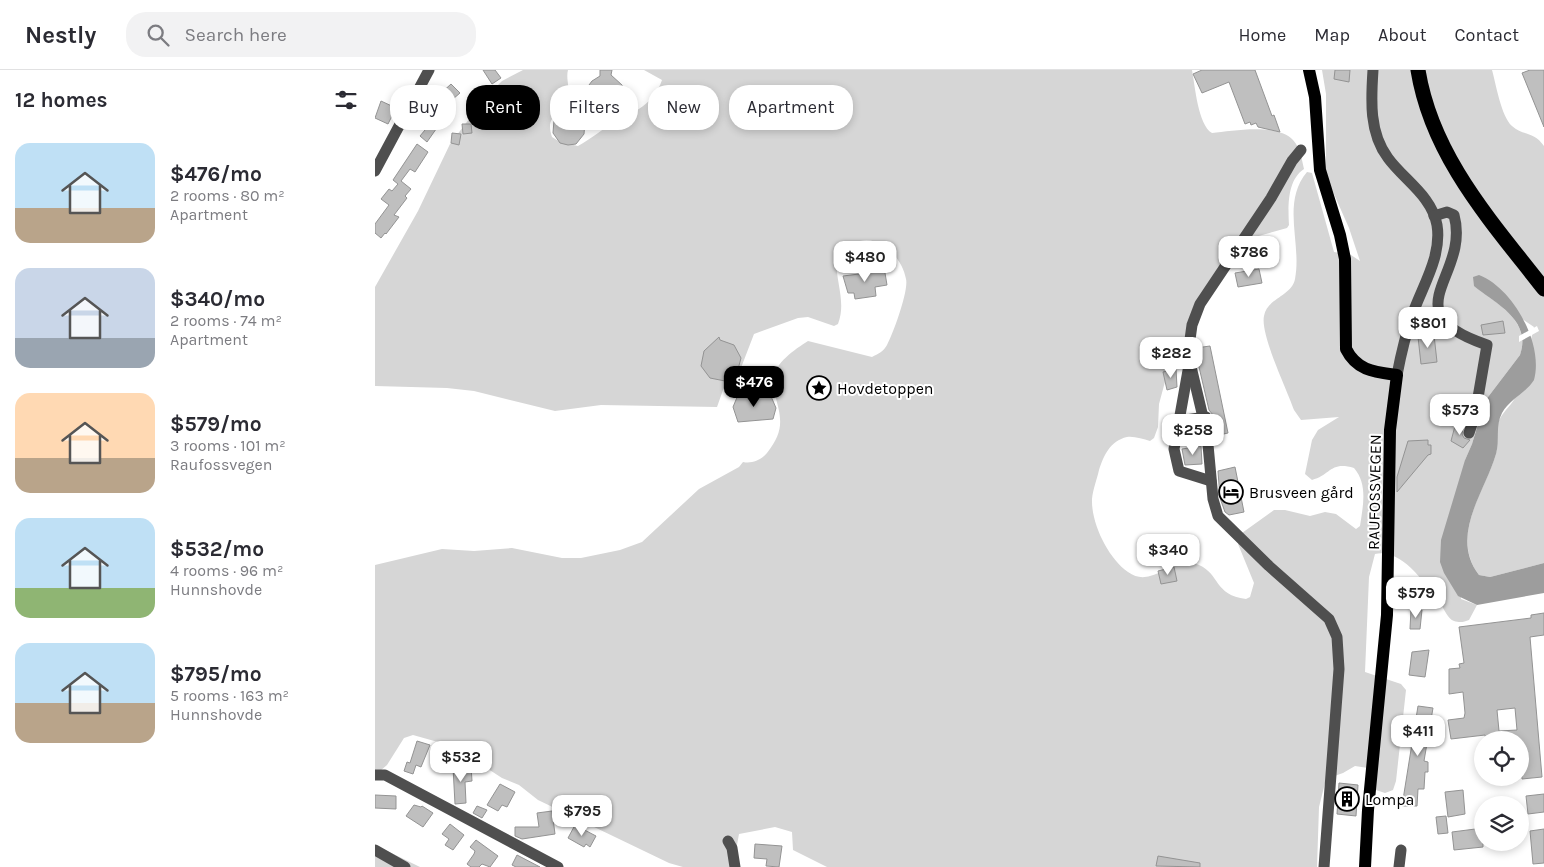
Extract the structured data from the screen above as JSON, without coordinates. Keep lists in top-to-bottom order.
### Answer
{
  "streets": {
    "main road": ["RAUFOSSVEGEN"]
  },
  "places": {
    "place": ["Hovdetoppen"],
    "hotel": ["Brusveen gård"],
    "building": ["Lompa"]
  },
  "page": {
    "header": "Nestly",
    "search": "Search here",
    "nav": [
      "Home",
      "Map",
      "About",
      "Contact"
    ],
    "heading": "12 homes",
    "chip": [
      "Buy",
      "Rent",
      "Filters",
      "New",
      "Apartment"
    ],
    "list": [
      {
        "name": "$476/mo",
        "note": "2 rooms · 80 m² · Apartment"
      },
      {
        "name": "$340/mo",
        "note": "2 rooms · 74 m² · Apartment"
      },
      {
        "name": "$579/mo",
        "note": "3 rooms · 101 m² · Raufossvegen"
      },
      {
        "name": "$532/mo",
        "note": "4 rooms · 96 m² · Hunnshovde"
      },
      {
        "name": "$795/mo",
        "note": "5 rooms · 163 m² · Hunnshovde"
      }
    ],
    "price": [
      "$786",
      "$480",
      "$801",
      "$282",
      "$476",
      "$573",
      "$258",
      "$340",
      "$579",
      "$411",
      "$532",
      "$795"
    ]
  }
}
